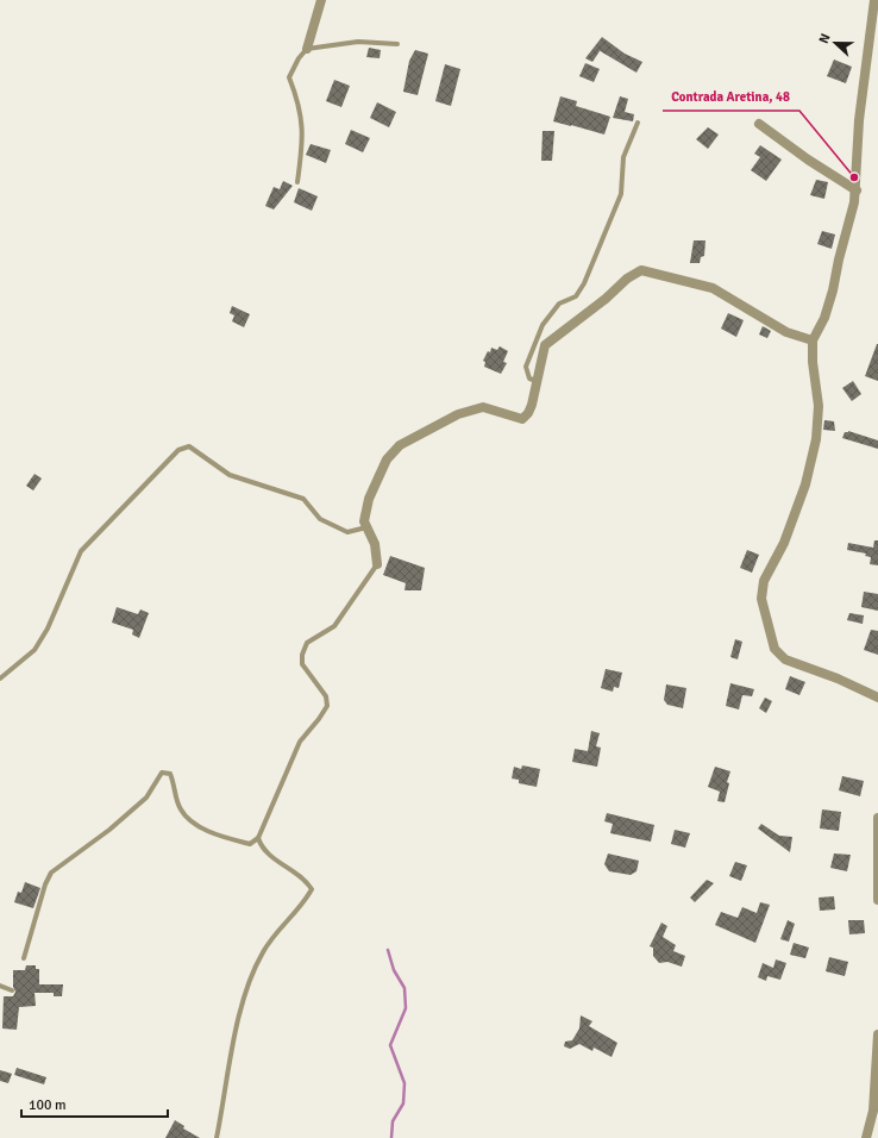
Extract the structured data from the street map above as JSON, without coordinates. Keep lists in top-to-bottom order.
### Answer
{
  "places": ["Contrada Aretina, 48"],
  "scale_bar": "100 m",
  "north": "left"
}
